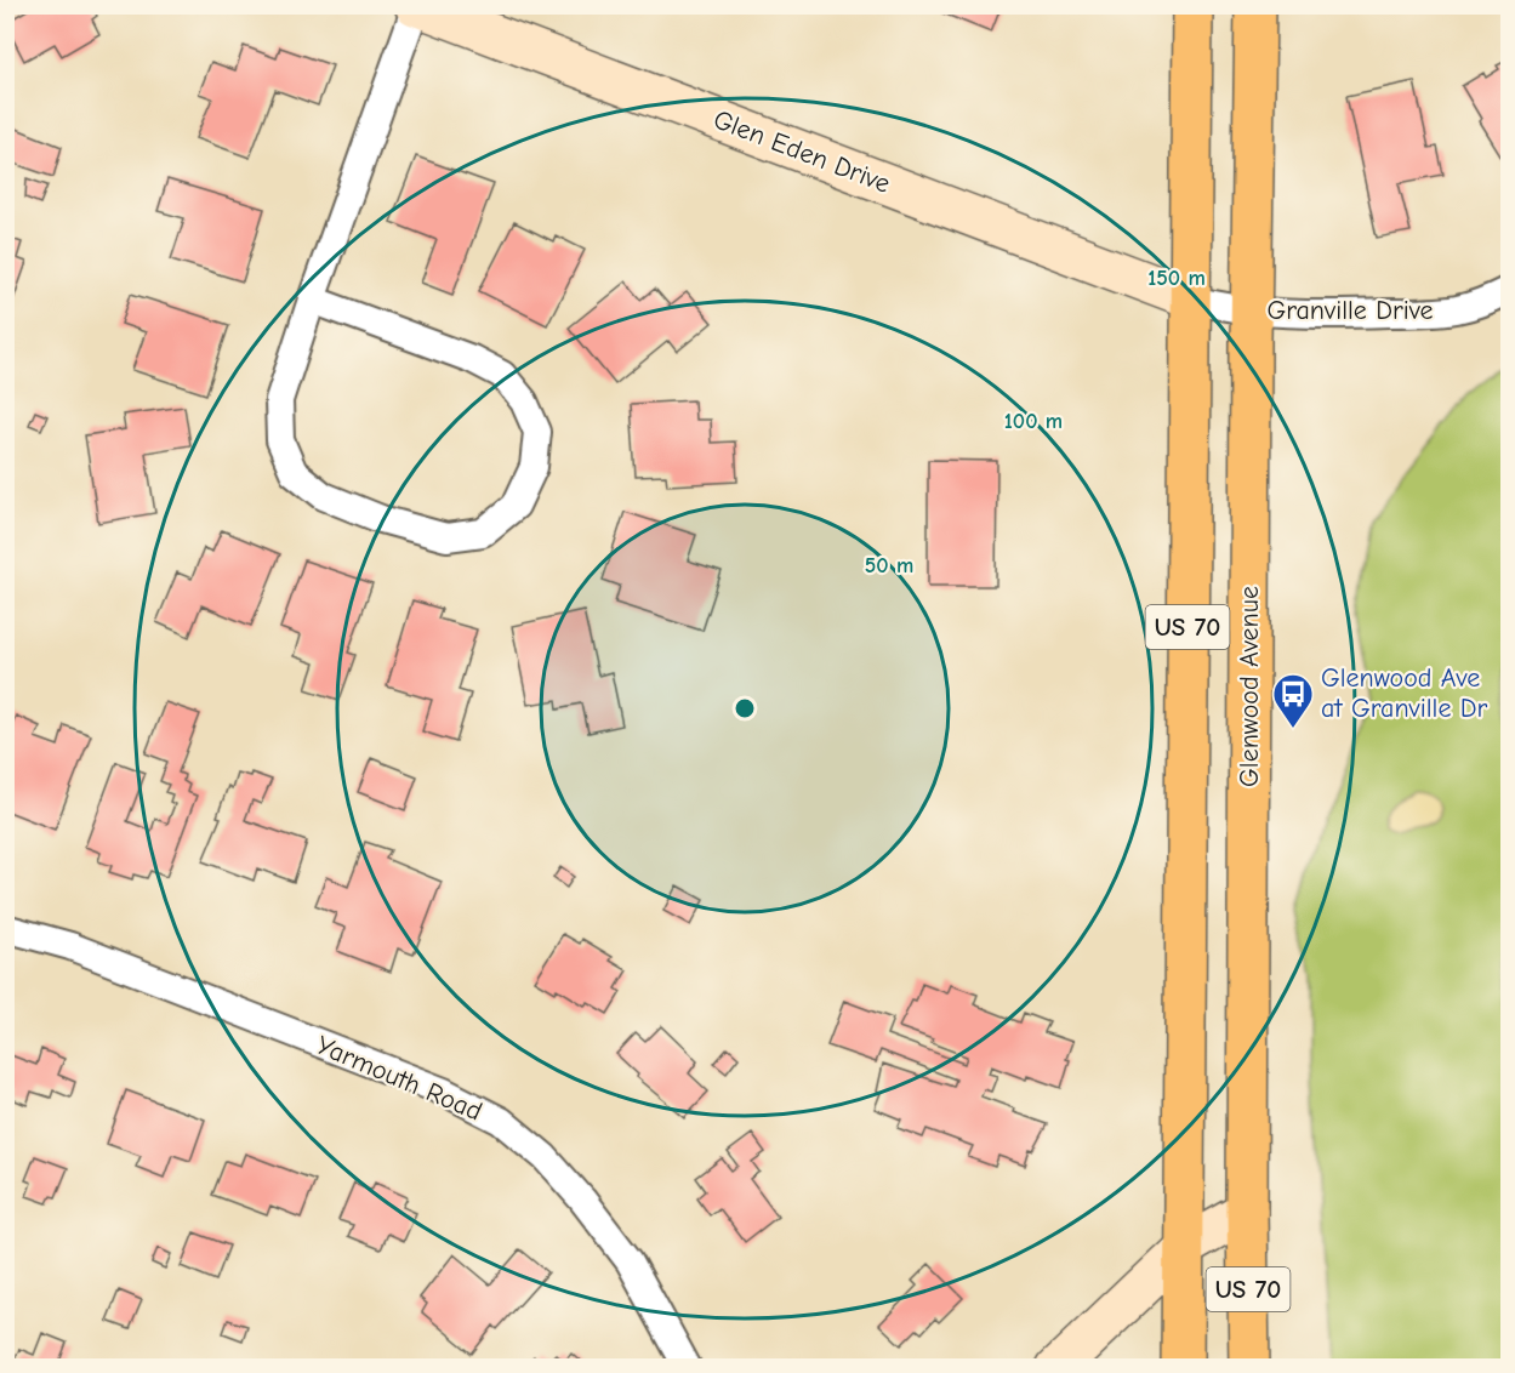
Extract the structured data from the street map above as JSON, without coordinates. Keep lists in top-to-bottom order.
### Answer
{
  "streets": {
    "main road": ["Glen Eden Drive", "US 70", "Glenwood Avenue"],
    "street": ["Granville Drive", "Yarmouth Road"]
  },
  "crossings": [
    ["Glen Eden Drive", "Granville Drive"],
    ["Glen Eden Drive", "US 70"],
    ["Granville Drive", "US 70"],
    ["Granville Drive", "Glenwood Avenue"]
  ],
  "places": {
    "bus stop": ["Glenwood Ave at Granville Dr"]
  },
  "rings": ["150 m", "100 m", "50 m"]
}
